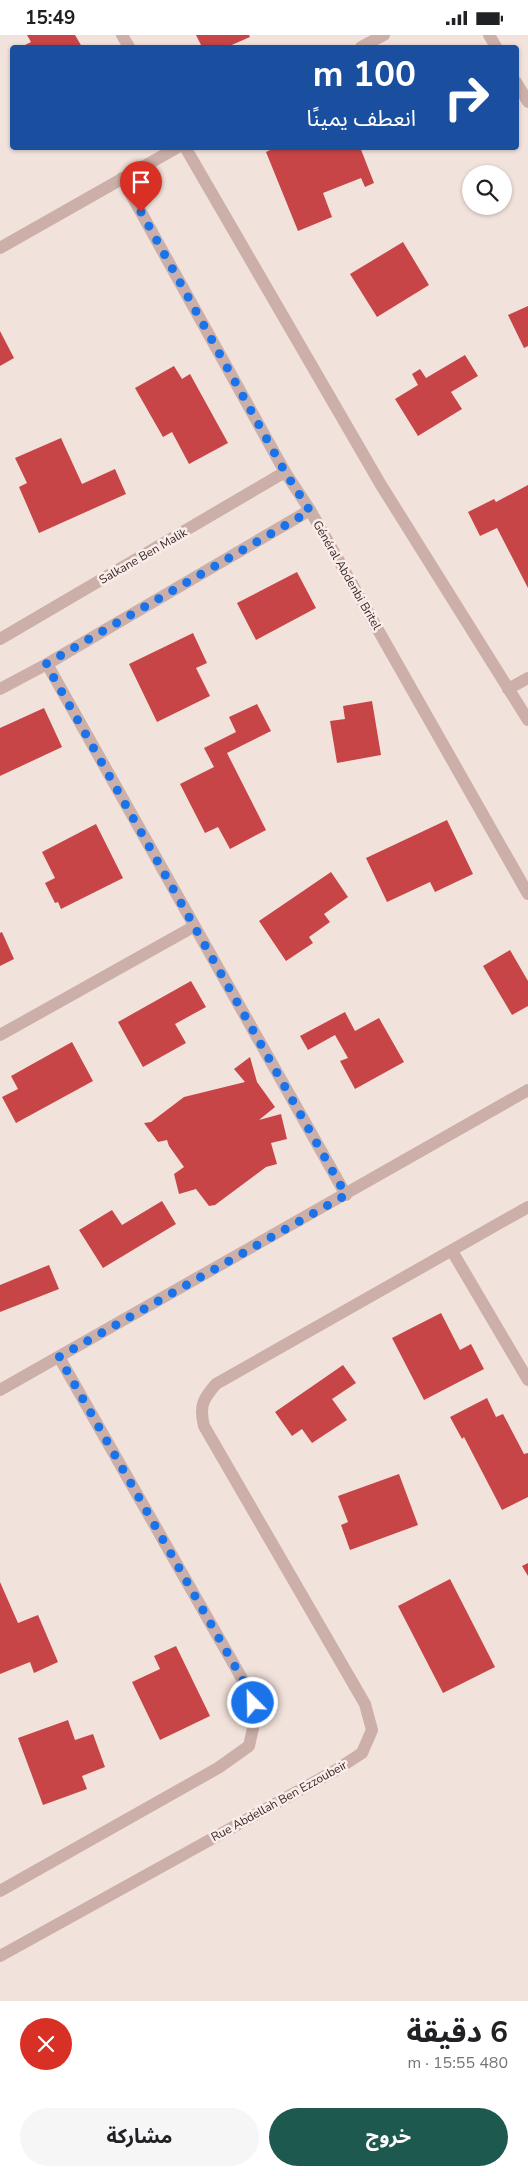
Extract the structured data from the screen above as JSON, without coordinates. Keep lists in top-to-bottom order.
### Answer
{
  "streets": {
    "street": ["Salkane Ben Malik", "Général Abdenbi Britel", "Rue Abdellah Ben Ezzoubeir"]
  },
  "crossings": [
    ["Salkane Ben Malik", "Général Abdenbi Britel"]
  ],
  "page": {
    "status": "15:49",
    "turn": ["100 m", "انعطف يمينًا"],
    "heading": ["6 دقيقة", "480 m · 15:55"],
    "buttons": ["خروج", "مشاركة"]
  }
}
